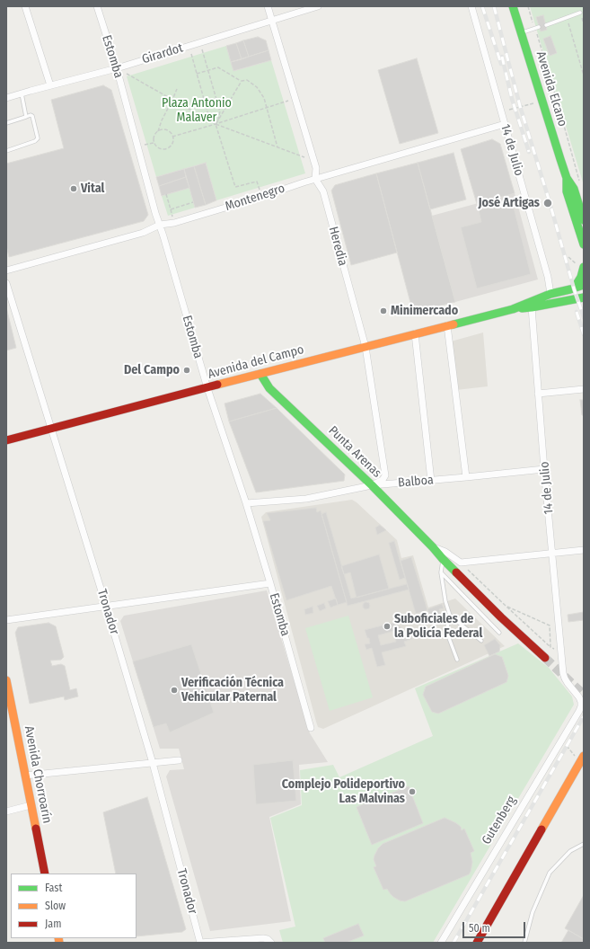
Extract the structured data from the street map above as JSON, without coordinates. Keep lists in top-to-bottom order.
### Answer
{
  "streets": {
    "main road": [
      "Avenida Elcano",
      "Avenida del Campo",
      "Punta Arenas",
      "Avenida Chorroarín"
    ],
    "street": [
      "Girardot",
      "Estomba",
      "14 de Julio",
      "Montenegro",
      "Heredia",
      "Balboa",
      "Tronador",
      "Gutenberg"
    ]
  },
  "crossings": [
    ["Girardot", "Estomba"],
    ["Girardot", "Heredia"],
    ["Estomba", "Montenegro"],
    ["Estomba", "Avenida del Campo"],
    ["Estomba", "Balboa"],
    ["14 de Julio", "Montenegro"],
    ["14 de Julio", "Avenida del Campo"],
    ["14 de Julio", "Balboa"],
    ["14 de Julio", "Gutenberg"],
    ["Montenegro", "Heredia"],
    ["Heredia", "Avenida del Campo"],
    ["Heredia", "Punta Arenas"],
    ["Heredia", "Balboa"],
    ["Avenida del Campo", "Punta Arenas"],
    ["Avenida del Campo", "Tronador"],
    ["Punta Arenas", "Balboa"]
  ],
  "parks": ["Plaza Antonio Malaver"],
  "places": [
    "Vital",
    "José Artigas",
    "Minimercado",
    "Del Campo",
    "Suboficiales de la Policía Federal",
    "Verificación Técnica Vehicular Paternal",
    "Complejo Polideportivo Las Malvinas"
  ],
  "legend": ["Fast", "Slow", "Jam"],
  "scale_bar": "50 m"
}
